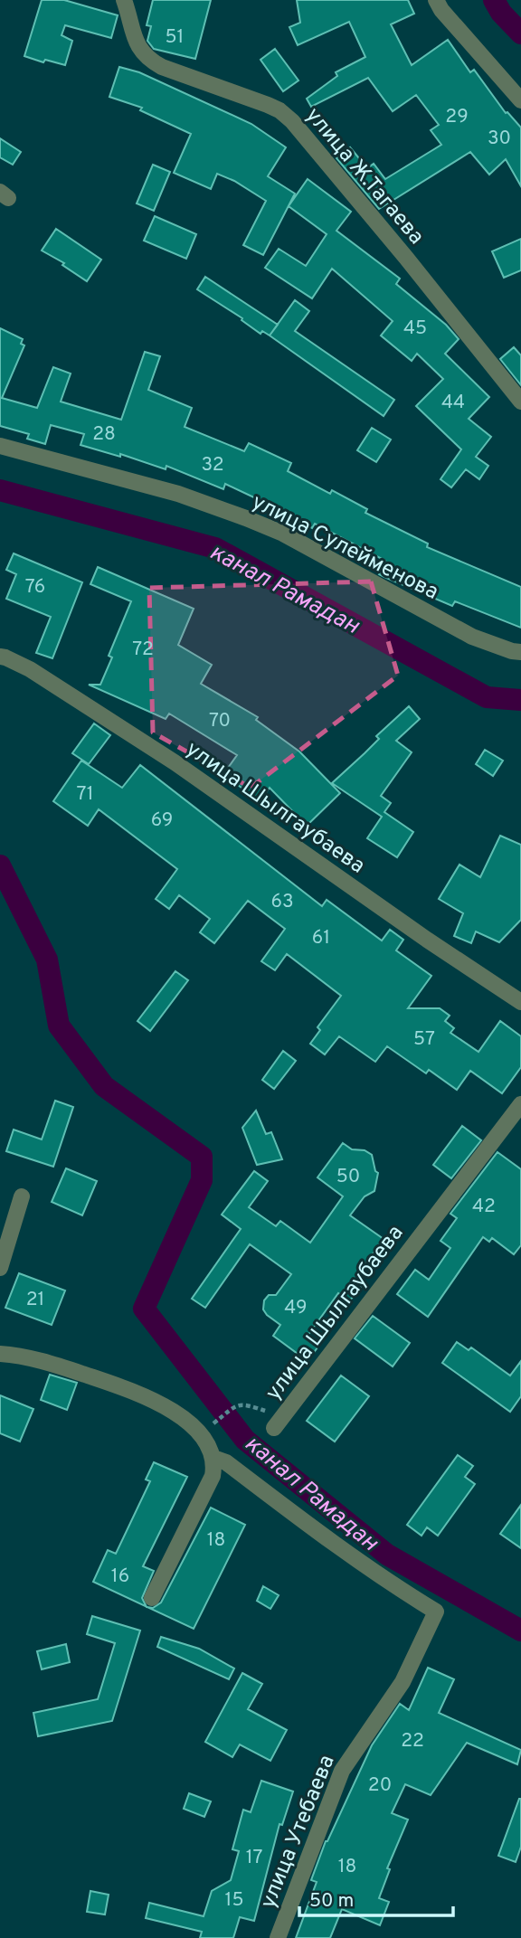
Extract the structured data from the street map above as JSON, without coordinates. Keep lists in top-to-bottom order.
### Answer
{
  "streets": {
    "street": [
      "улица Ж.Тагаева",
      "улица Сулейменова",
      "улица Шылгаубаева",
      "улица Утебаева"
    ]
  },
  "water": ["канал Рамадан"],
  "house_numbers": [
    "51",
    "29",
    "30",
    "45",
    "44",
    "28",
    "32",
    "76",
    "72",
    "70",
    "71",
    "69",
    "63",
    "61",
    "57",
    "50",
    "42",
    "21",
    "49",
    "18",
    "16",
    "22",
    "20",
    "17",
    "18",
    "15"
  ],
  "scale_bar": "50 m"
}
